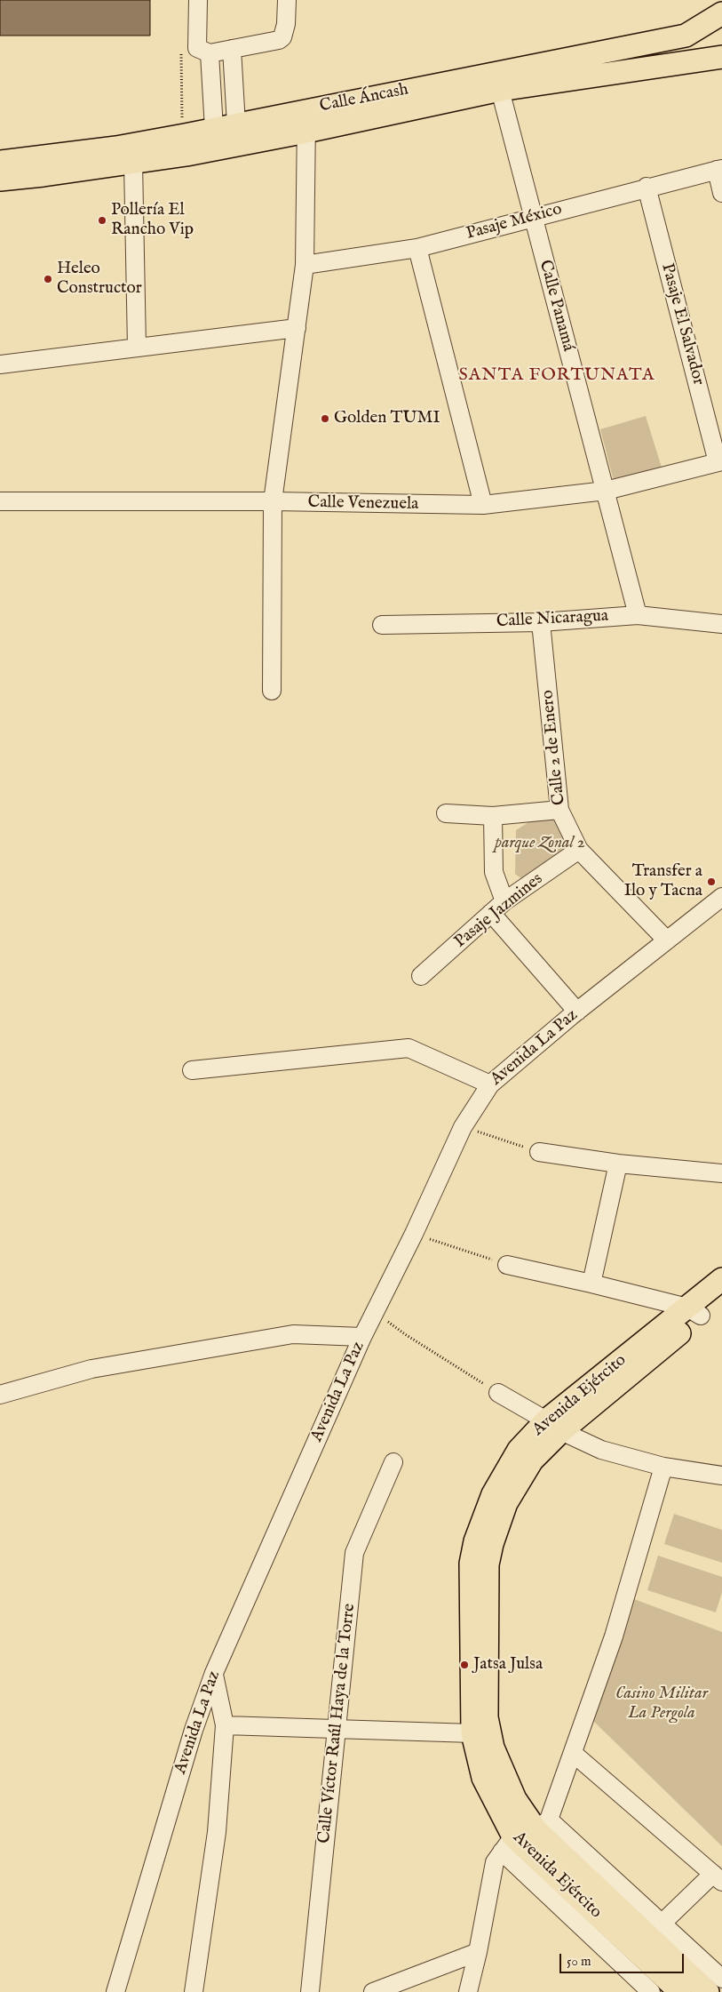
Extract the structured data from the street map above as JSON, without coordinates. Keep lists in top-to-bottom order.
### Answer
{
  "streets": {
    "main road": ["Calle Áncash", "Avenida Ejército"],
    "street": [
      "Pasaje México",
      "Calle Panamá",
      "Pasaje El Salvador",
      "Calle Venezuela",
      "Calle Nicaragua",
      "Calle 2 de Enero",
      "Pasaje Jazmines",
      "Avenida La Paz",
      "Calle Víctor Raúl Haya de la Torre"
    ]
  },
  "crossings": [
    ["Calle Áncash", "Calle Panamá"],
    ["Pasaje México", "Calle Panamá"],
    ["Pasaje México", "Pasaje El Salvador"],
    ["Calle Panamá", "Calle Venezuela"],
    ["Calle Panamá", "Calle Nicaragua"],
    ["Pasaje El Salvador", "Calle Venezuela"],
    ["Calle Nicaragua", "Calle 2 de Enero"],
    ["Calle 2 de Enero", "Pasaje Jazmines"],
    ["Calle 2 de Enero", "Avenida La Paz"]
  ],
  "districts": ["SANTA FORTUNATA"],
  "parks": ["parque Zonal 2", "Casino Militar La Pergola"],
  "places": [
    "Pollería El Rancho Vip",
    "Heleo Constructor",
    "Golden TUMI",
    "Transfer a Ilo y Tacna",
    "Jatsa Julsa"
  ],
  "scale_bar": "50 m"
}
